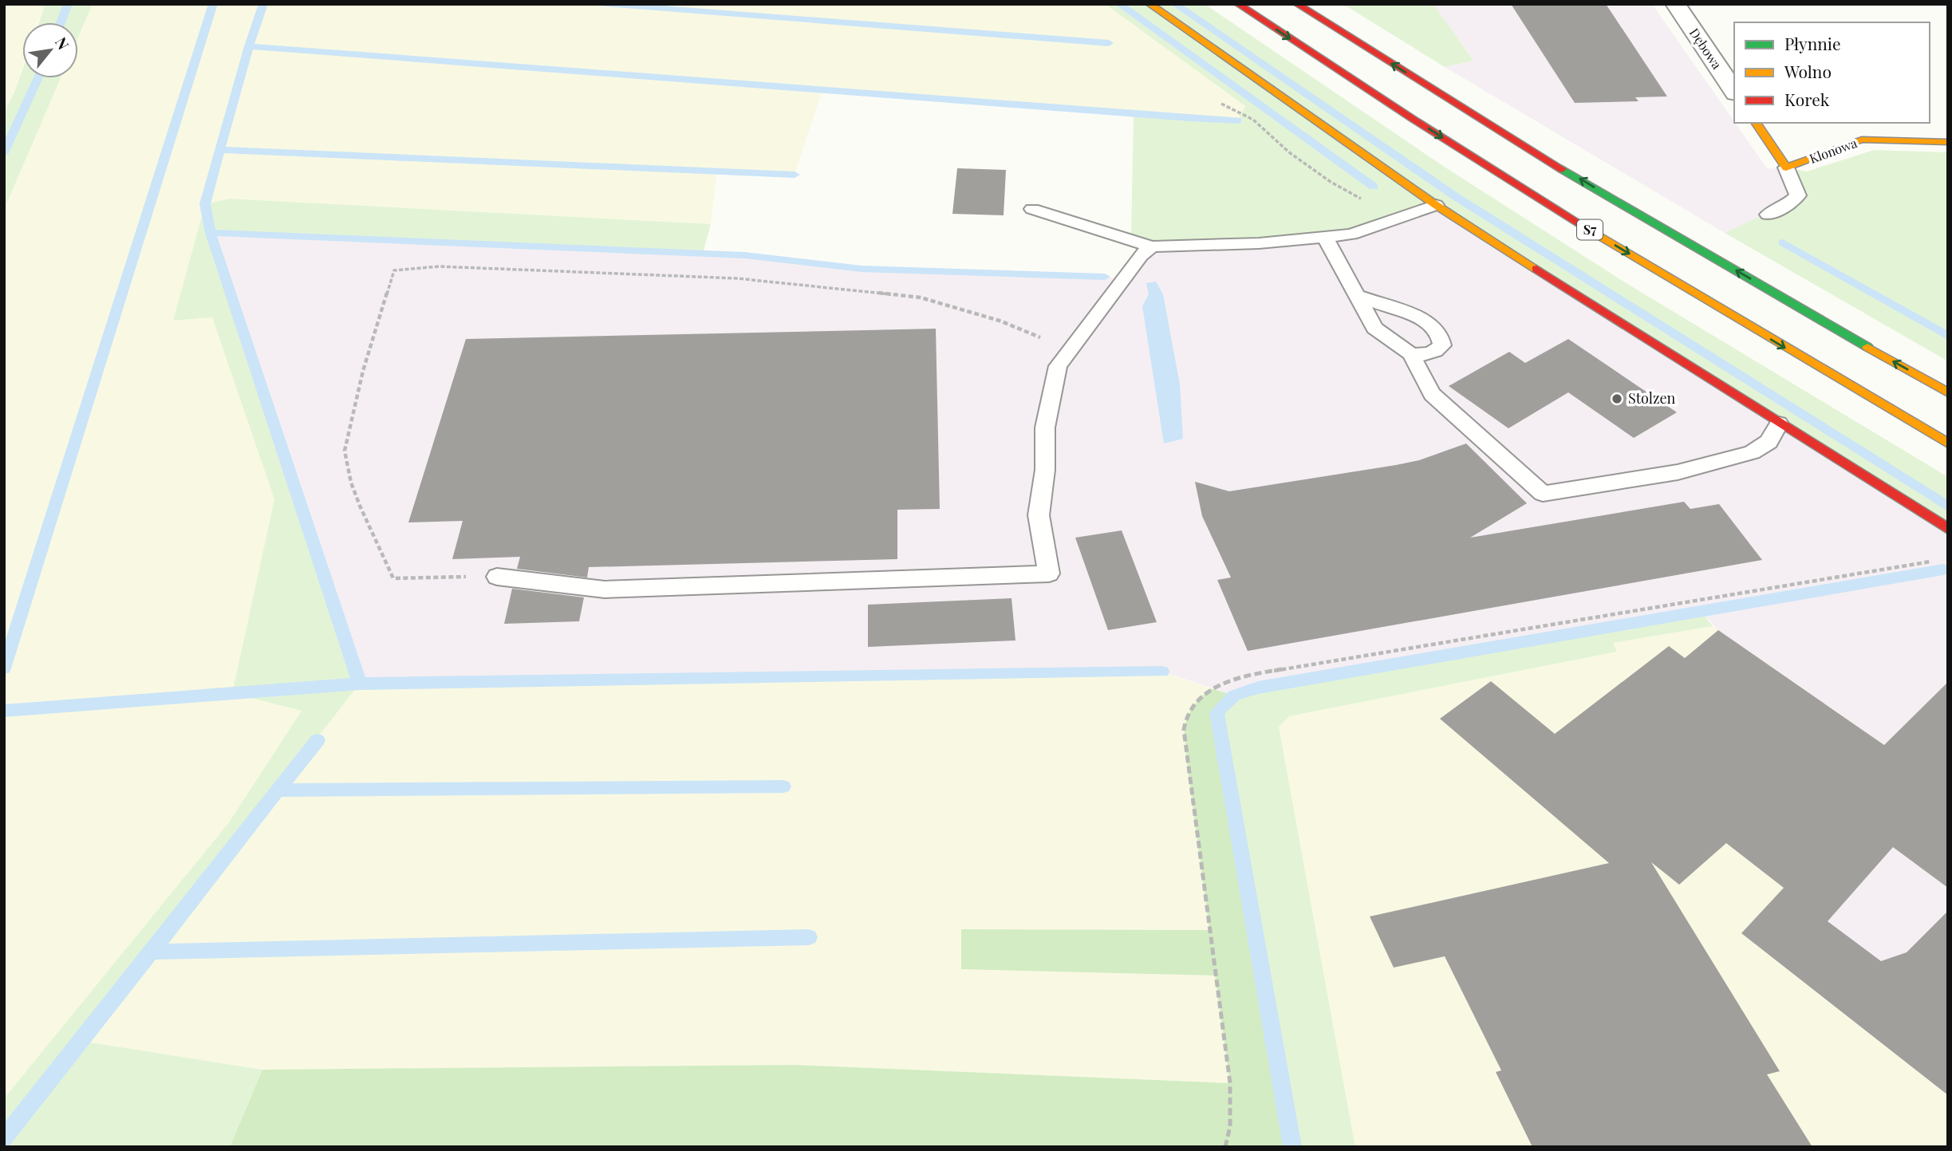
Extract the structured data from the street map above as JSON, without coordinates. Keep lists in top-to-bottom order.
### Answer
{
  "streets": {
    "main road": ["Klonowa", "S7"],
    "street": ["Dębowa"]
  },
  "places": ["Stolzen"],
  "legend": ["Płynnie", "Wolno", "Korek"],
  "north": "top right"
}
